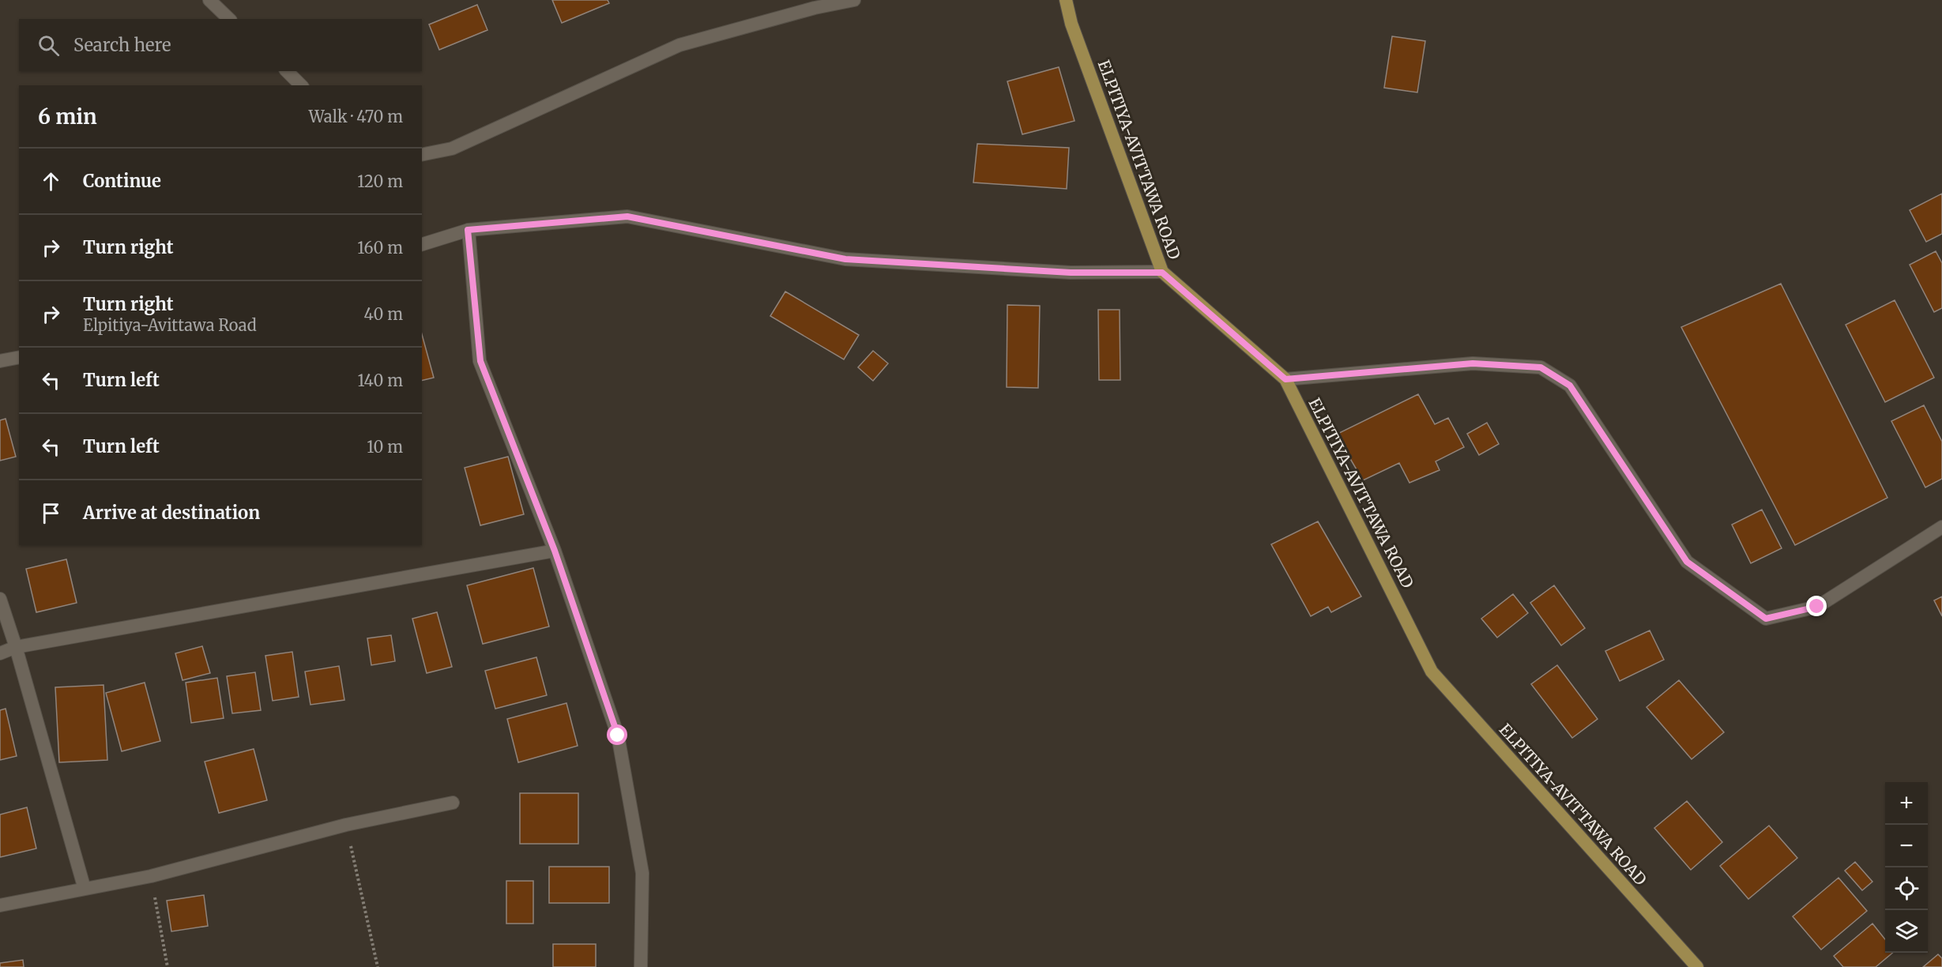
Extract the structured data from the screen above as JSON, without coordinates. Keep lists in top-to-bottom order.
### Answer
{
  "streets": {
    "main road": ["ELPITIYA-AVITTAWA ROAD"]
  },
  "page": {
    "search": "Search here",
    "heading": ["6 min", "Walk · 470 m"],
    "list": [
      ["Continue", "120 m"],
      ["Turn right", "160 m"],
      ["Turn right", "Elpitiya-Avittawa Road", "40 m"],
      ["Turn left", "140 m"],
      ["Turn left", "10 m"],
      "Arrive at destination"
    ],
    "map_buttons": ["+", "−"]
  }
}
